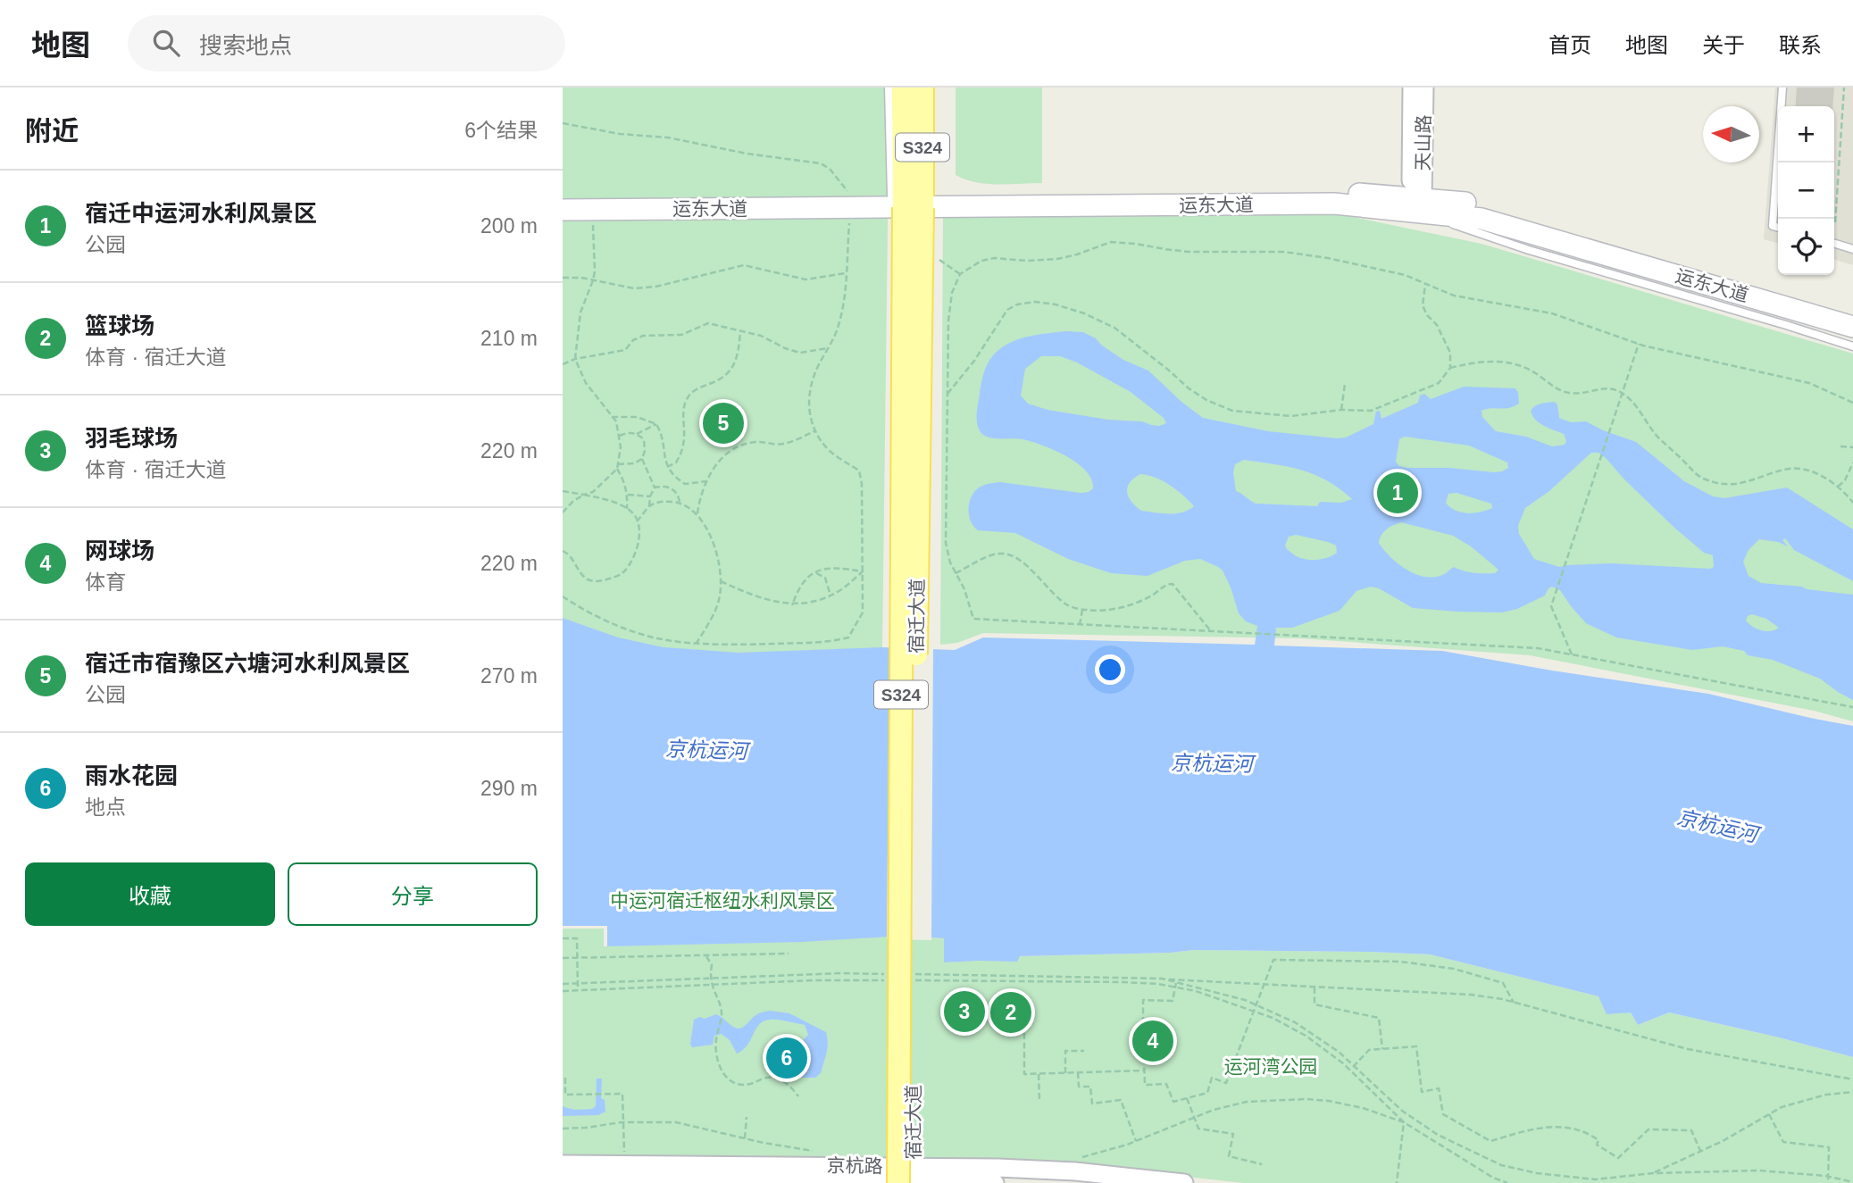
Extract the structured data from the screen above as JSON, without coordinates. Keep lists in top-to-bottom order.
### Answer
{
  "streets": {
    "main road": ["S324", "运东大道", "宿迁大道"],
    "street": ["天山路", "京杭路"]
  },
  "crossings": [
    ["天山路", "运东大道"],
    ["运东大道", "宿迁大道"]
  ],
  "water": ["京杭运河"],
  "parks": ["中运河宿迁枢纽水利风景区", "运河湾公园"],
  "north": "left",
  "page": {
    "header": "地图",
    "search": "搜索地点",
    "nav": [
      "首页",
      "地图",
      "关于",
      "联系"
    ],
    "heading": ["附近", "6个结果"],
    "map_buttons": ["+", "−"],
    "list": [
      {
        "mark": "1",
        "name": "宿迁中运河水利风景区",
        "note": "公园",
        "value": "200 m"
      },
      {
        "mark": "2",
        "name": "篮球场",
        "note": "体育 · 宿迁大道",
        "value": "210 m"
      },
      {
        "mark": "3",
        "name": "羽毛球场",
        "note": "体育 · 宿迁大道",
        "value": "220 m"
      },
      {
        "mark": "4",
        "name": "网球场",
        "note": "体育",
        "value": "220 m"
      },
      {
        "mark": "5",
        "name": "宿迁市宿豫区六塘河水利风景区",
        "note": "公园",
        "value": "270 m"
      },
      {
        "mark": "6",
        "name": "雨水花园",
        "note": "地点",
        "value": "290 m"
      }
    ],
    "pins": [
      "5",
      "1",
      "3",
      "2",
      "4",
      "6"
    ],
    "buttons": ["收藏", "分享"]
  }
}
